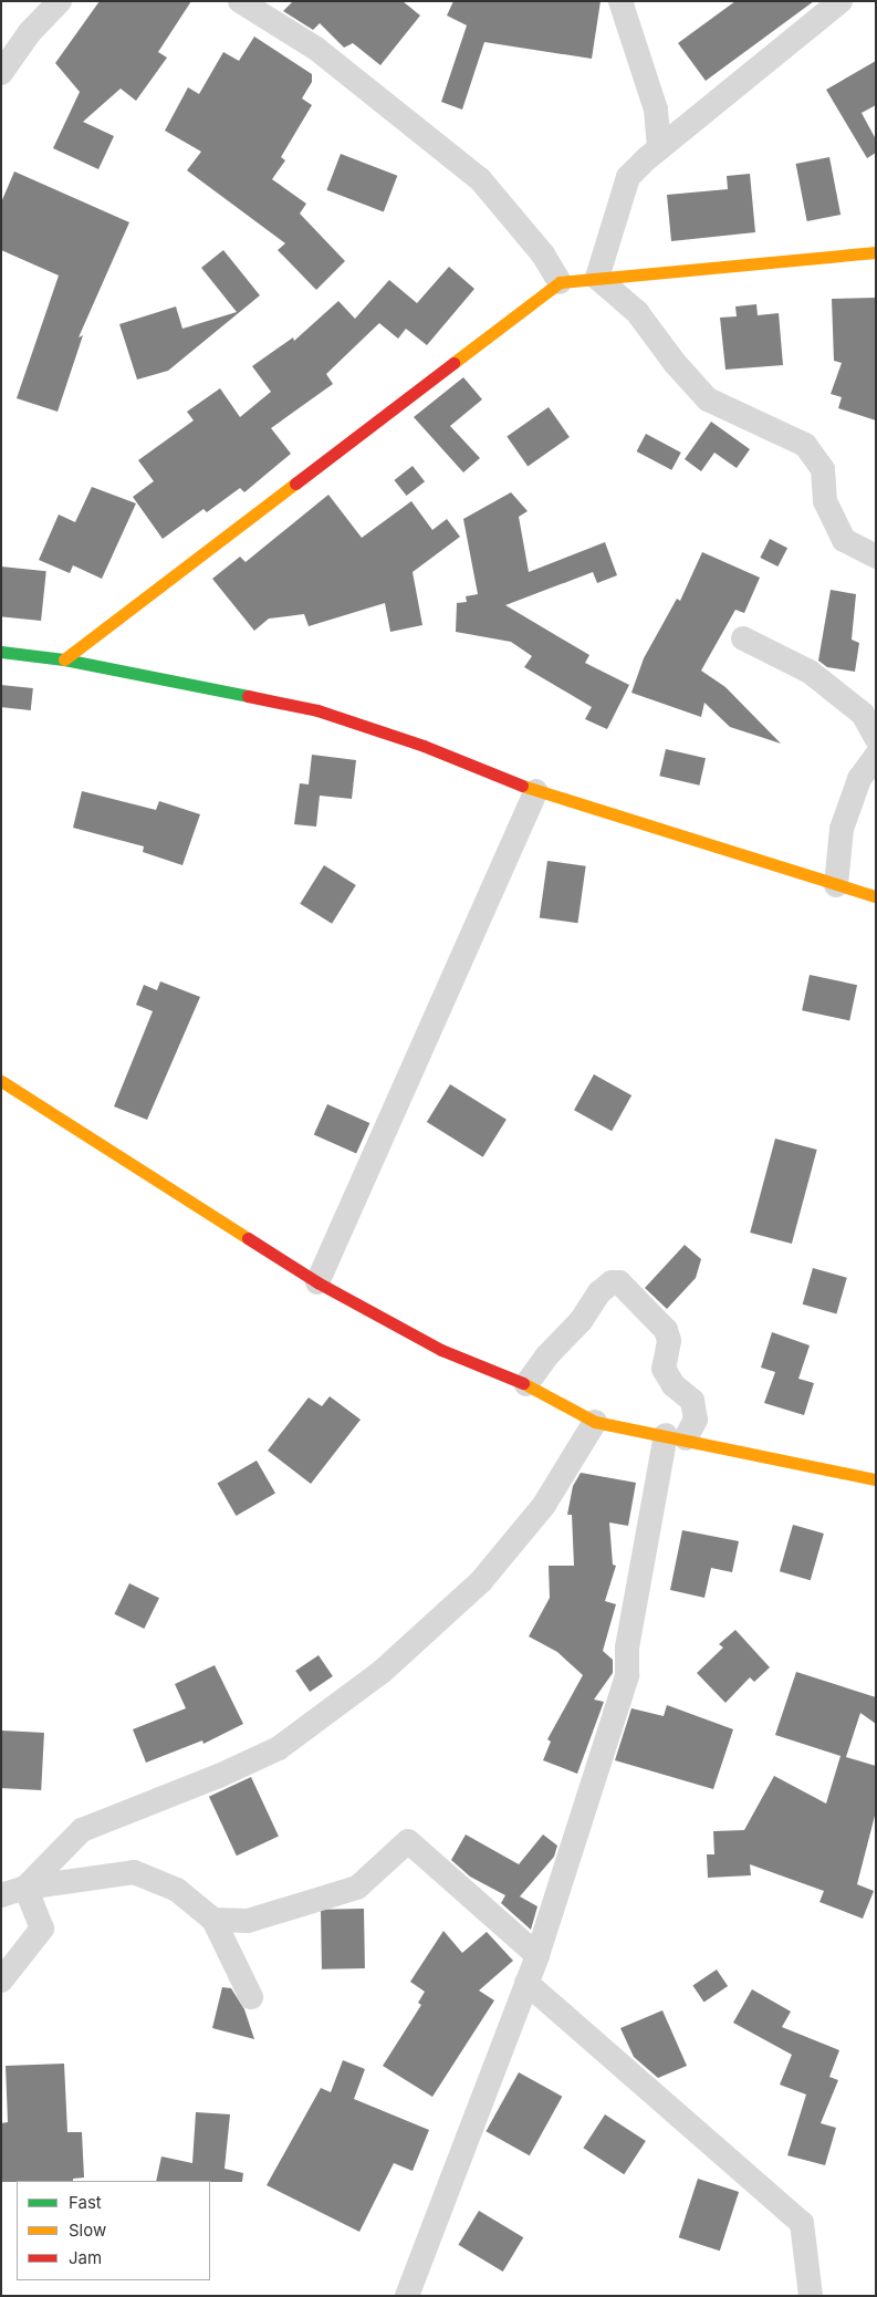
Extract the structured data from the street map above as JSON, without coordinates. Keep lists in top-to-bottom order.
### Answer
{
  "legend": ["Fast", "Slow", "Jam"]
}
